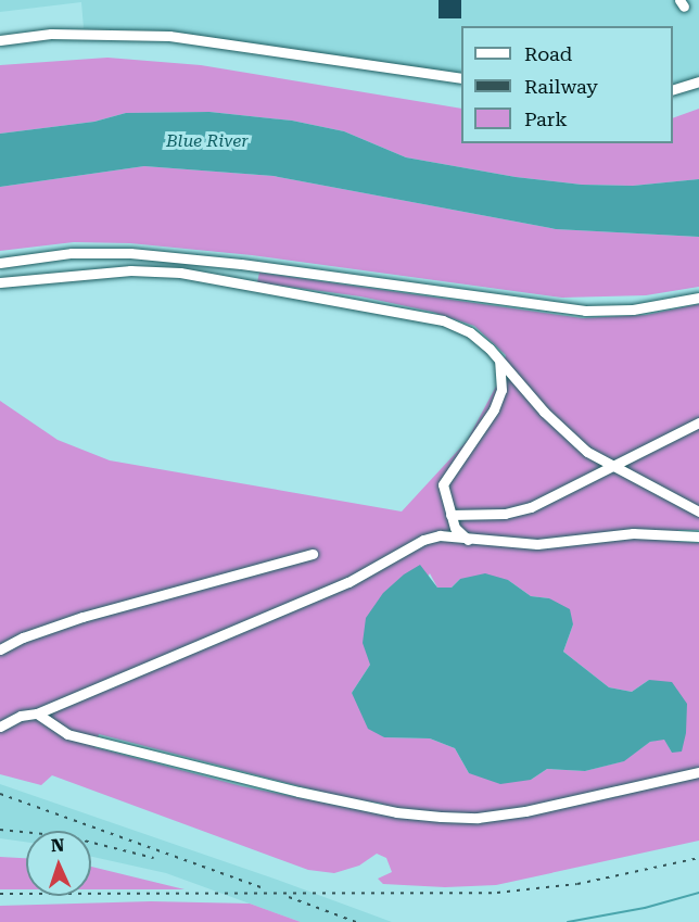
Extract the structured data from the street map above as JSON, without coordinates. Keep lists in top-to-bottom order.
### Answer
{
  "water": ["Blue River"],
  "legend": ["Road", "Railway", "Park"],
  "north": "top"
}
